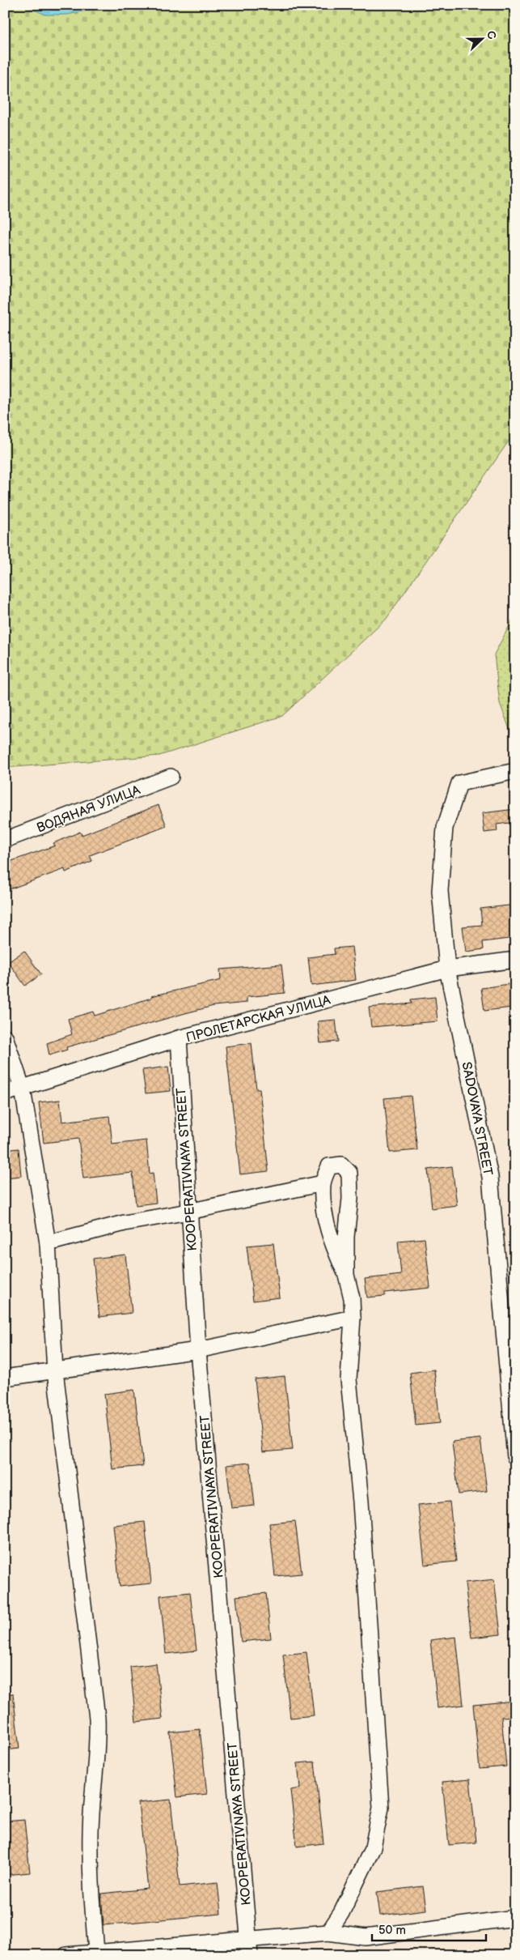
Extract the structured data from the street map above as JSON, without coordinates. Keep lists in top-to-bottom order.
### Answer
{
  "streets": {
    "street": [
      "ВОДЯНАЯ УЛИЦА",
      "ПРОЛЕТАРСКАЯ УЛИЦА",
      "SADOVAYA STREET",
      "KOOPERATIVNAYA STREET"
    ]
  },
  "crossings": [
    ["ПРОЛЕТАРСКАЯ УЛИЦА", "SADOVAYA STREET"],
    ["ПРОЛЕТАРСКАЯ УЛИЦА", "KOOPERATIVNAYA STREET"]
  ],
  "scale_bar": "50 m",
  "north": "right"
}
